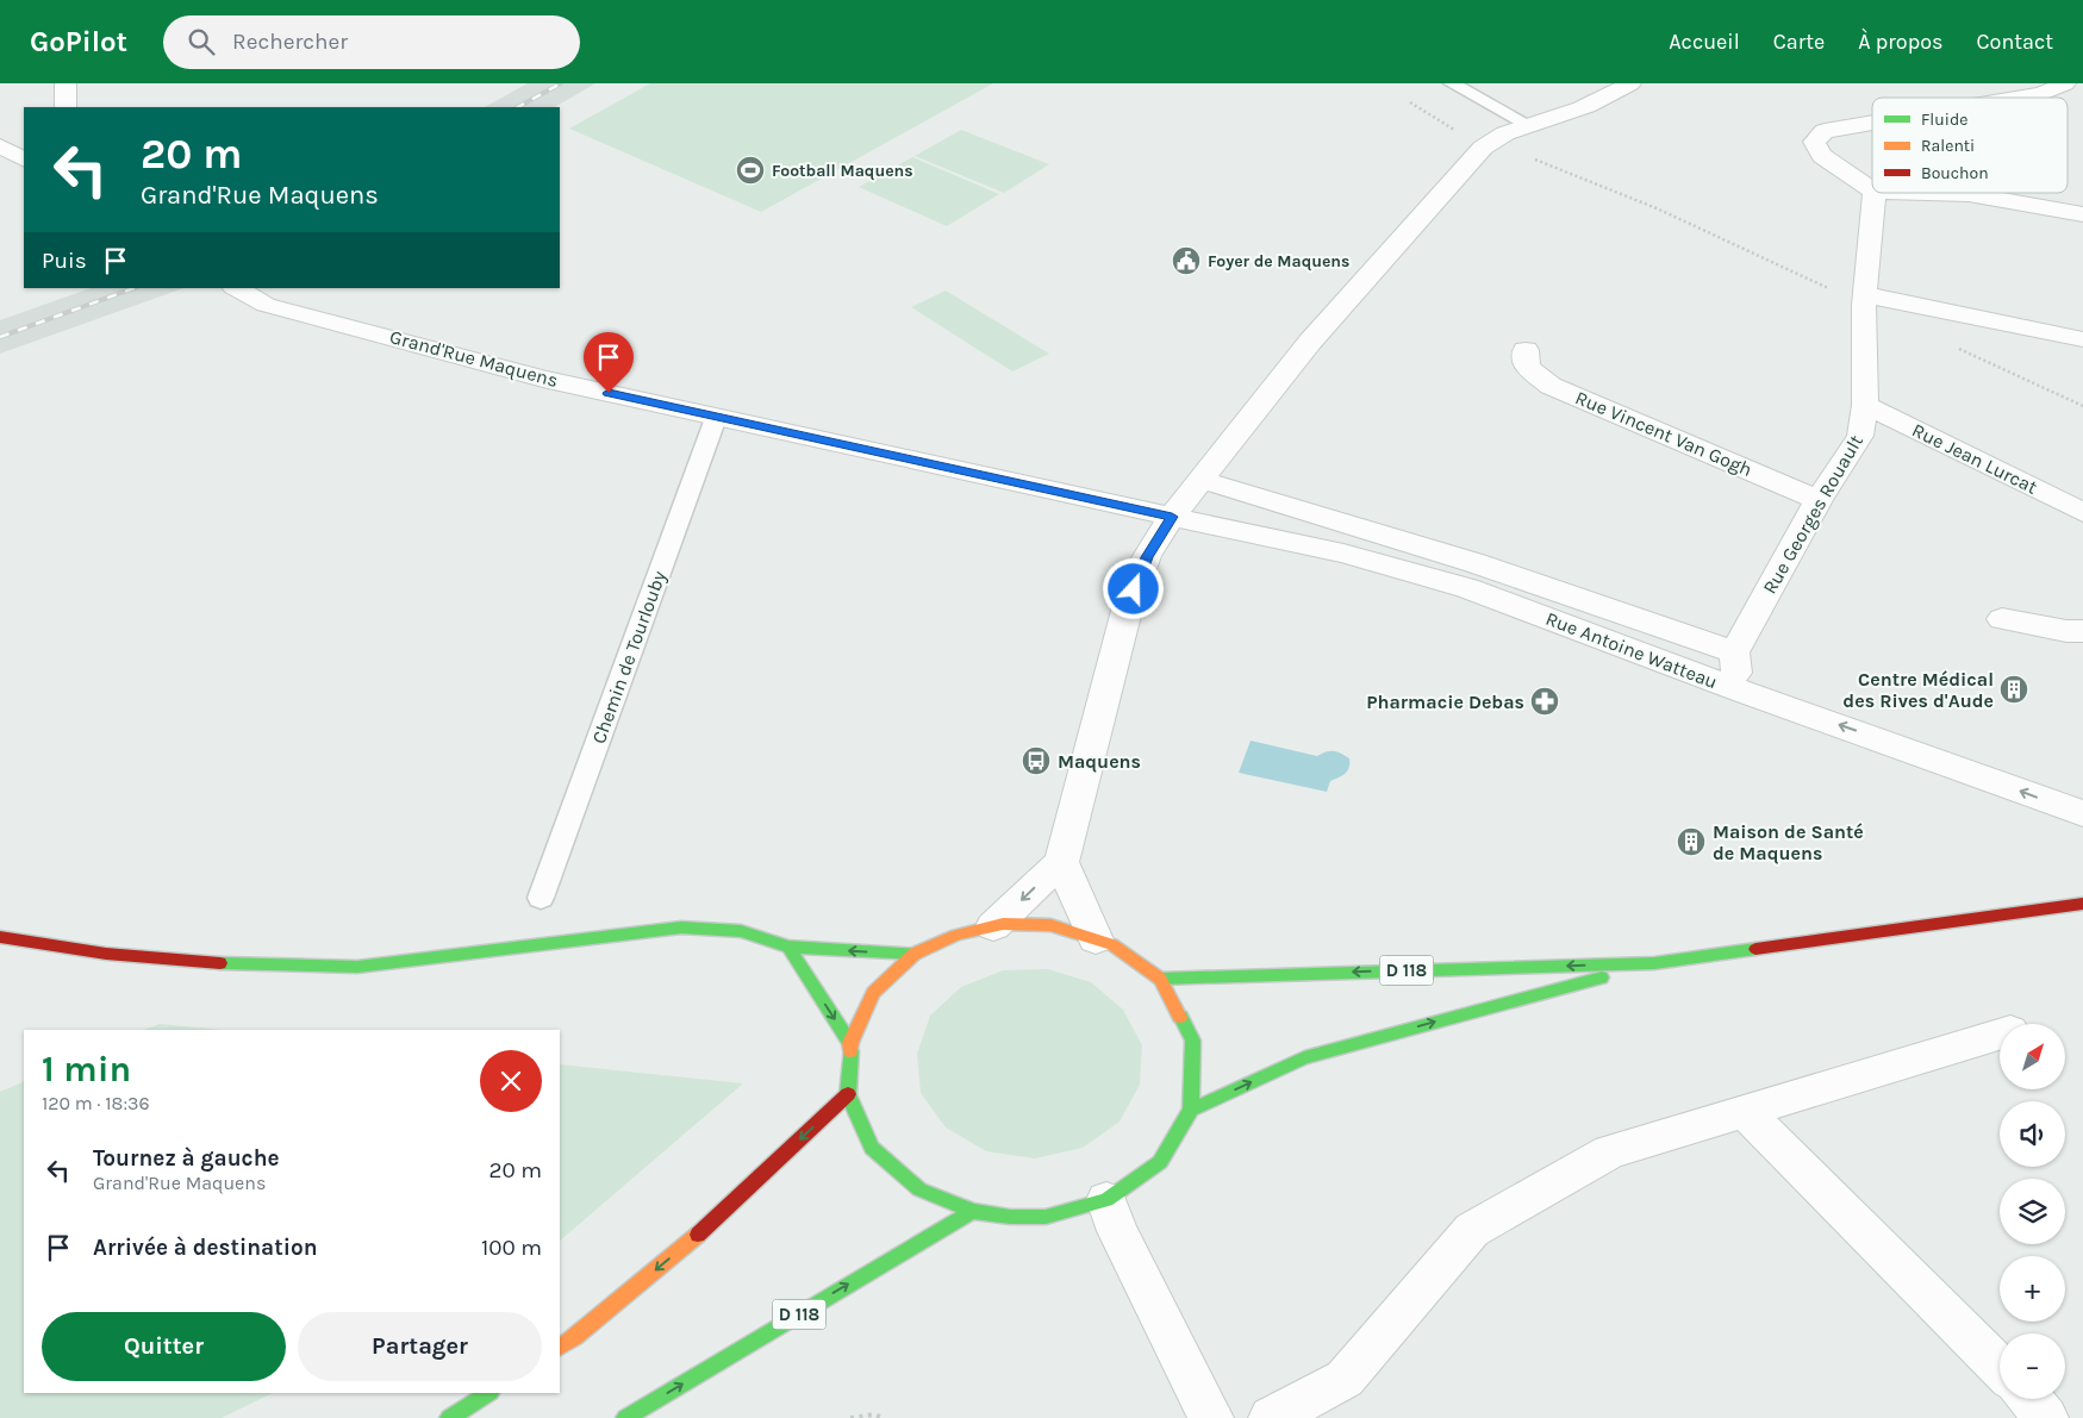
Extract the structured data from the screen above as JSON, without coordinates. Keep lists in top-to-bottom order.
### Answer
{
  "streets": {
    "main road": ["D 118"],
    "street": [
      "Grand'Rue Maquens",
      "Rue Vincent Van Gogh",
      "Rue Jean Lurcat",
      "Rue Georges Rouault",
      "Rue Antoine Watteau"
    ],
    "lane": ["Chemin de Tourlouby"]
  },
  "crossings": [
    ["Grand'Rue Maquens", "Rue Antoine Watteau"],
    ["Grand'Rue Maquens", "Chemin de Tourlouby"],
    ["Rue Vincent Van Gogh", "Rue Georges Rouault"],
    ["Rue Jean Lurcat", "Rue Georges Rouault"],
    ["Rue Georges Rouault", "Rue Antoine Watteau"]
  ],
  "places": {
    "sports": ["Football Maquens"],
    "public building": ["Foyer de Maquens"],
    "building": ["Centre Médical des Rives d'Aude", "Maison de Santé de Maquens"],
    "pharmacy": ["Pharmacie Debas"],
    "bus stop": ["Maquens"]
  },
  "legend": ["Fluide", "Ralenti", "Bouchon"],
  "north": "top right",
  "page": {
    "header": "GoPilot",
    "search": "Rechercher",
    "nav": [
      "Accueil",
      "Carte",
      "À propos",
      "Contact"
    ],
    "turn": ["20 m", "Grand'Rue Maquens"],
    "then": "Puis",
    "map_buttons": ["+", "−"],
    "heading": ["1 min", "120 m · 18:36"],
    "list": [
      {
        "name": "Tournez à gauche",
        "note": "Grand'Rue Maquens",
        "value": "20 m"
      },
      {
        "name": "Arrivée à destination",
        "value": "100 m"
      }
    ],
    "buttons": ["Quitter", "Partager"]
  }
}
